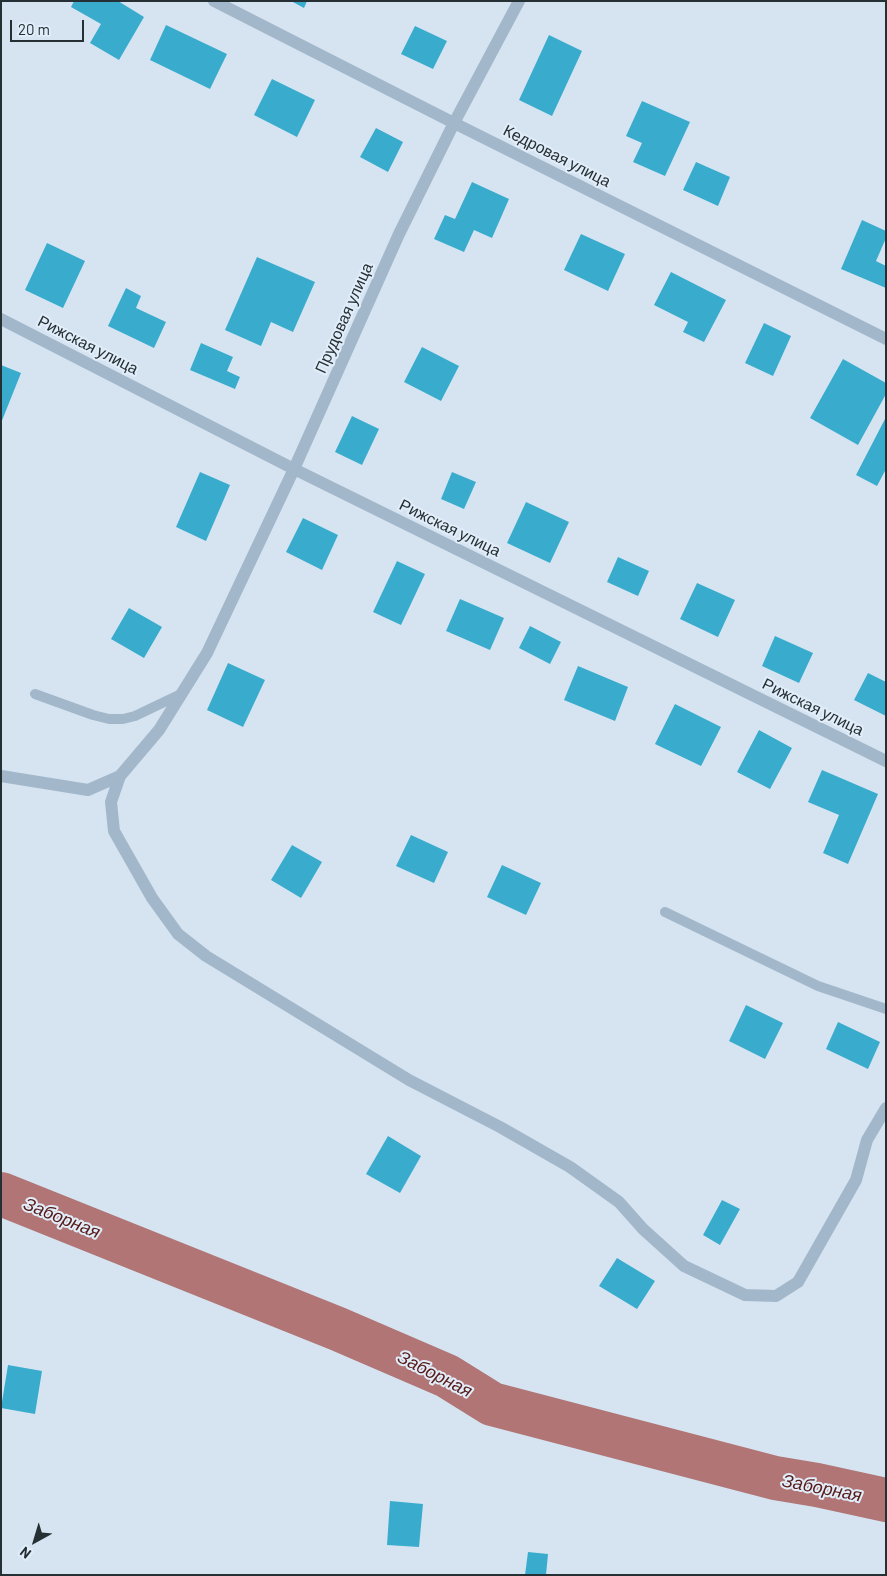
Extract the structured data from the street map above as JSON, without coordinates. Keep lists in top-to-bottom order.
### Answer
{
  "streets": {
    "street": ["Кедровая улица", "Прудовая улица", "Рижская улица"]
  },
  "crossings": [
    ["Кедровая улица", "Прудовая улица"],
    ["Прудовая улица", "Рижская улица"]
  ],
  "water": ["Заборная"],
  "scale_bar": "20 m",
  "north": "bottom left"
}
